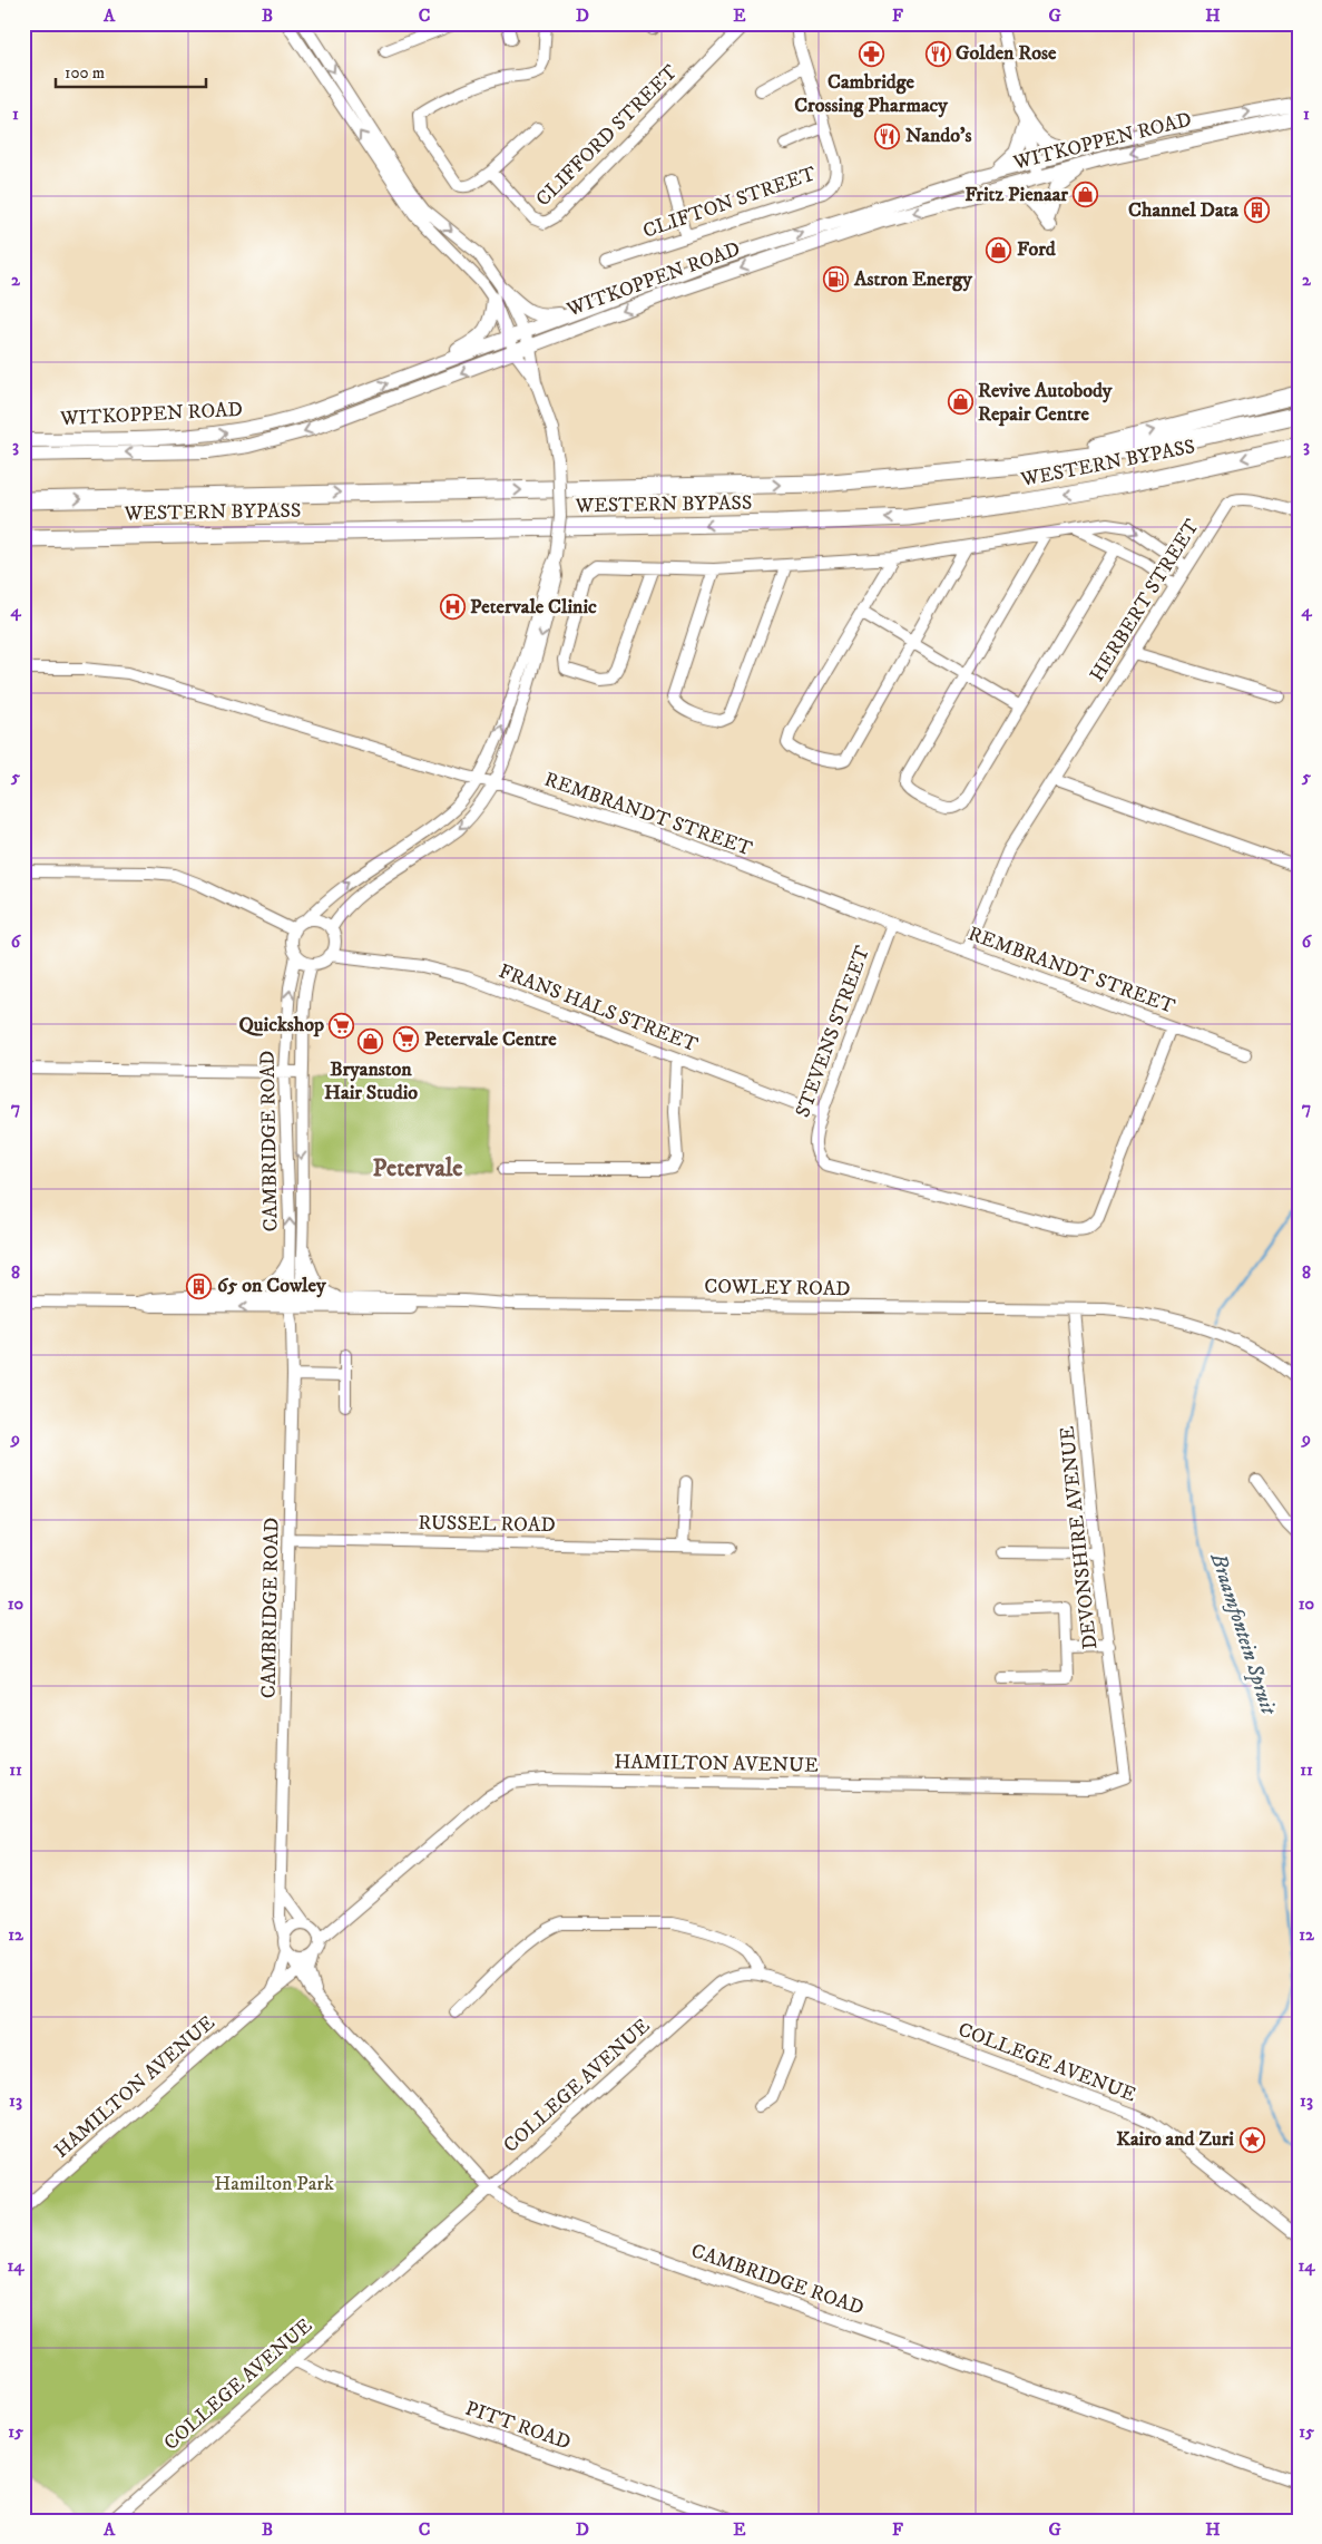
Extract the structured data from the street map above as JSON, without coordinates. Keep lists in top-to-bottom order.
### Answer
{
  "streets": {
    "highway": ["WESTERN BYPASS"],
    "main road": ["WITKOPPEN ROAD"],
    "street": [
      "CLIFFORD STREET",
      "CLIFTON STREET",
      "HERBERT STREET",
      "REMBRANDT STREET",
      "FRANS HALS STREET",
      "STEVENS STREET",
      "CAMBRIDGE ROAD",
      "COWLEY ROAD",
      "RUSSEL ROAD",
      "DEVONSHIRE AVENUE",
      "HAMILTON AVENUE",
      "COLLEGE AVENUE",
      "PITT ROAD"
    ]
  },
  "crossings": [
    ["HERBERT STREET", "REMBRANDT STREET"],
    ["REMBRANDT STREET", "STEVENS STREET"],
    ["FRANS HALS STREET", "STEVENS STREET"],
    ["FRANS HALS STREET", "CAMBRIDGE ROAD"],
    ["CAMBRIDGE ROAD", "COWLEY ROAD"],
    ["CAMBRIDGE ROAD", "RUSSEL ROAD"],
    ["CAMBRIDGE ROAD", "HAMILTON AVENUE"],
    ["CAMBRIDGE ROAD", "COLLEGE AVENUE"],
    ["COWLEY ROAD", "DEVONSHIRE AVENUE"],
    ["DEVONSHIRE AVENUE", "HAMILTON AVENUE"],
    ["COLLEGE AVENUE", "PITT ROAD"]
  ],
  "districts": ["Petervale"],
  "water": ["Braamfontein Spruit"],
  "parks": ["Hamilton Park"],
  "places": {
    "restaurant": ["Golden Rose", "Nando's"],
    "pharmacy": ["Cambridge Crossing Pharmacy"],
    "shop": [
      "Fritz Pienaar",
      "Ford",
      "Revive Autobody Repair Centre",
      "Bryanston Hair Studio"
    ],
    "building": ["Channel Data", "65 on Cowley"],
    "fuel station": ["Astron Energy"],
    "hospital": ["Petervale Clinic"],
    "supermarket": ["Quickshop", "Petervale Centre"],
    "place": ["Kairo and Zuri"]
  },
  "scale_bar": "100 m",
  "grid": {
    "columns": [
      "A",
      "B",
      "C",
      "D",
      "E",
      "F",
      "G",
      "H"
    ],
    "rows": [
      "1",
      "2",
      "3",
      "4",
      "5",
      "6",
      "7",
      "8",
      "9",
      "10",
      "11",
      "12",
      "13",
      "14",
      "15"
    ]
  }
}
